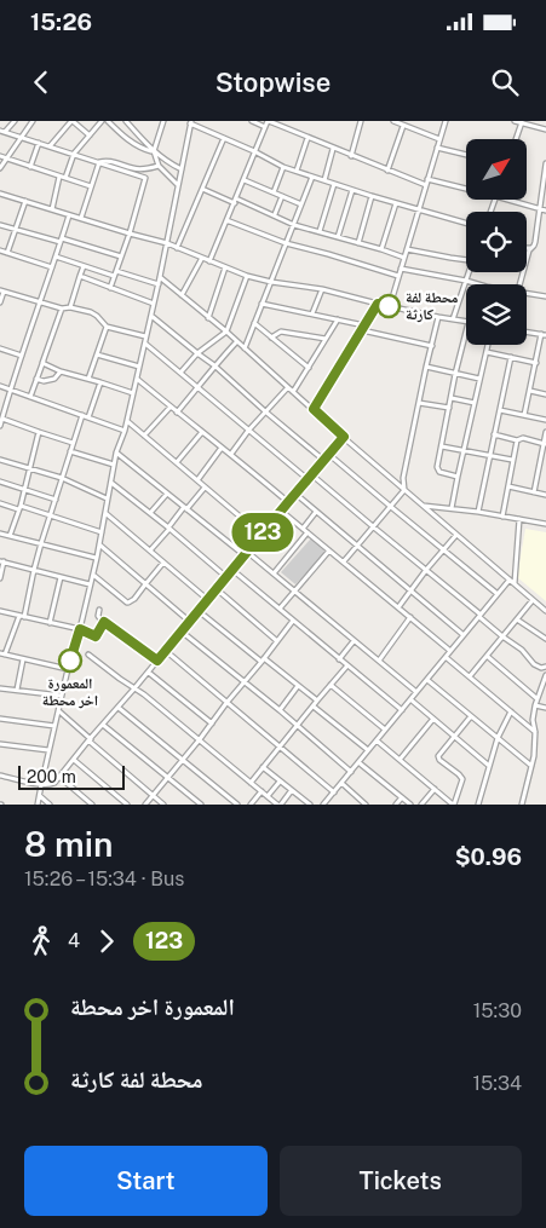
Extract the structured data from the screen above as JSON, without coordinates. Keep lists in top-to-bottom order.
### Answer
{
  "places": ["محطة لفة كارثة", "المعمورة اخر محطة"],
  "lines": ["bus line 123"],
  "scale_bar": "200 m",
  "north": "top right",
  "page": {
    "status": "15:26",
    "header": "Stopwise",
    "on_map": "123",
    "scale": "200 m",
    "heading": ["8 min", "15:26 – 15:34 · Bus", "$0.96"],
    "legs": ["4", "123"],
    "list": [
      {
        "name": "المعمورة اخر محطة",
        "value": "15:30"
      },
      {
        "name": "محطة لفة كارثة",
        "value": "15:34"
      }
    ],
    "buttons": ["Start", "Tickets"]
  }
}
